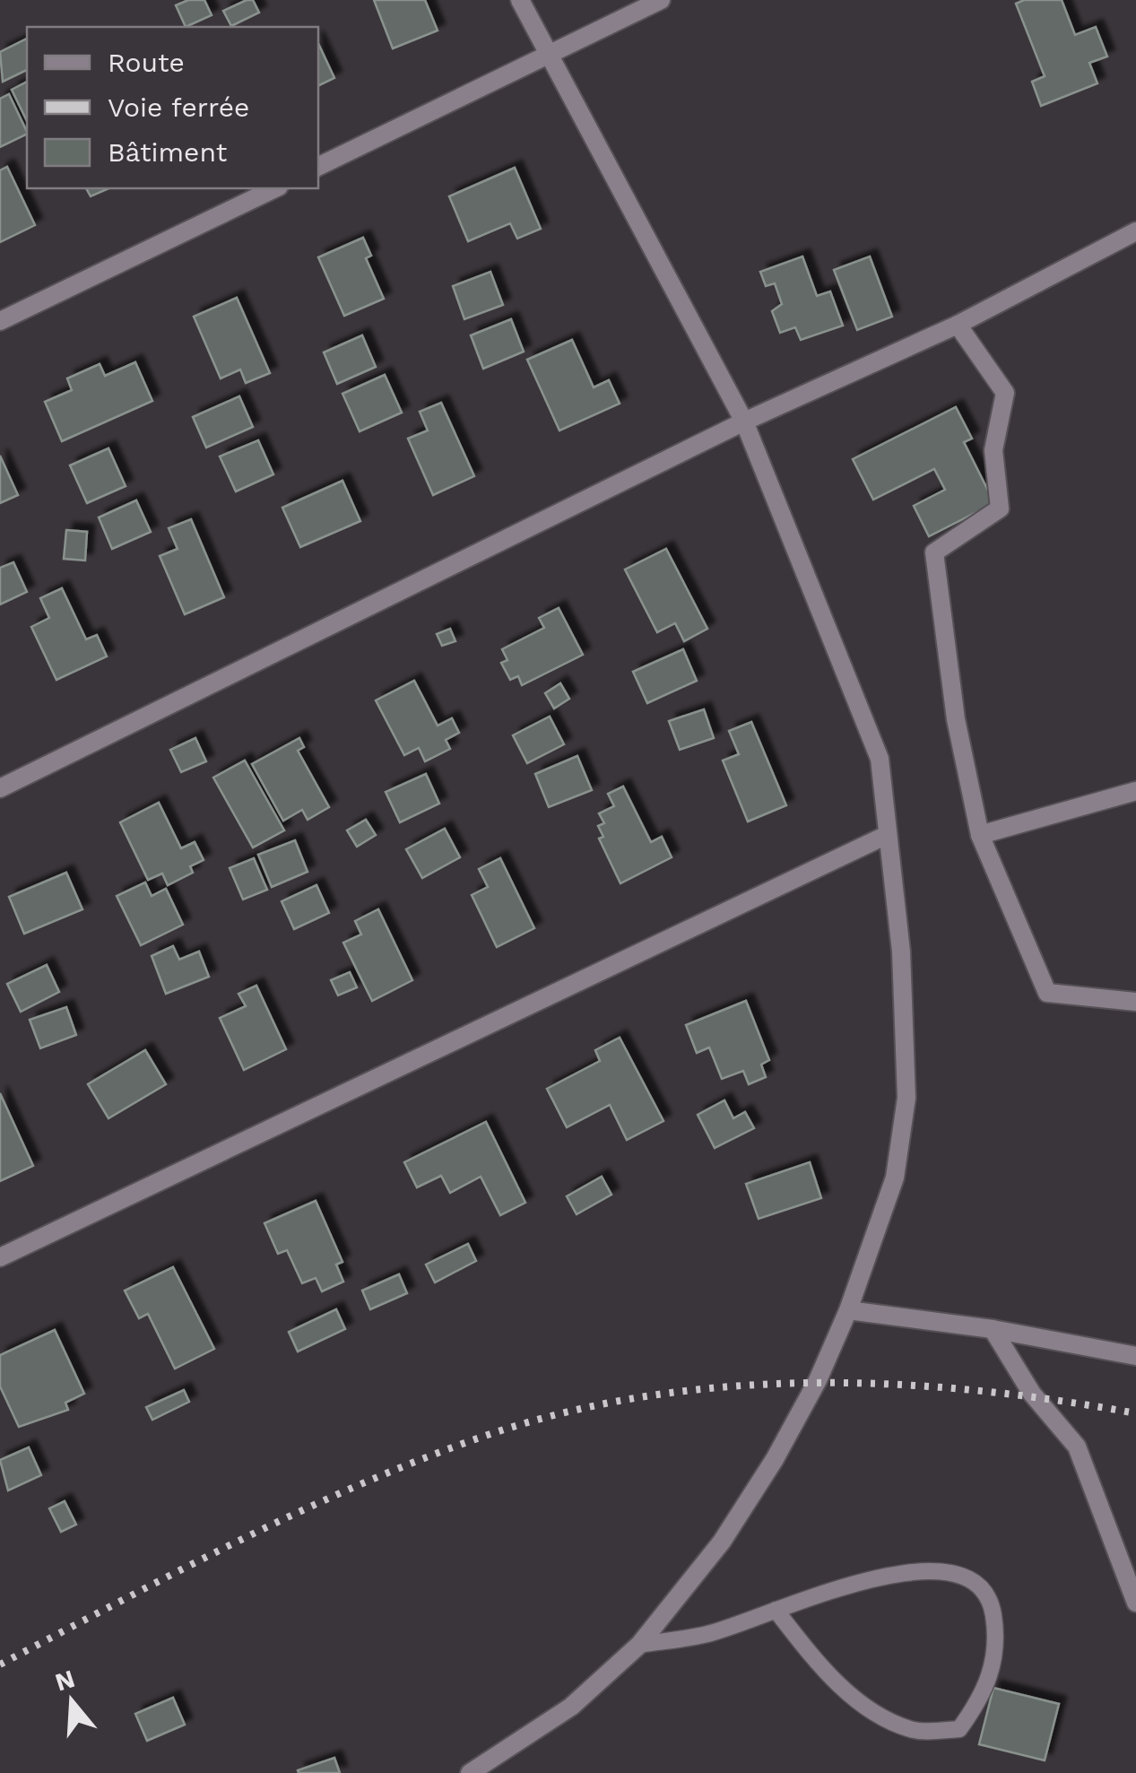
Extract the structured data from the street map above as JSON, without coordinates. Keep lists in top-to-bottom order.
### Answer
{
  "legend": ["Route", "Voie ferrée", "Bâtiment"],
  "north": "top"
}
